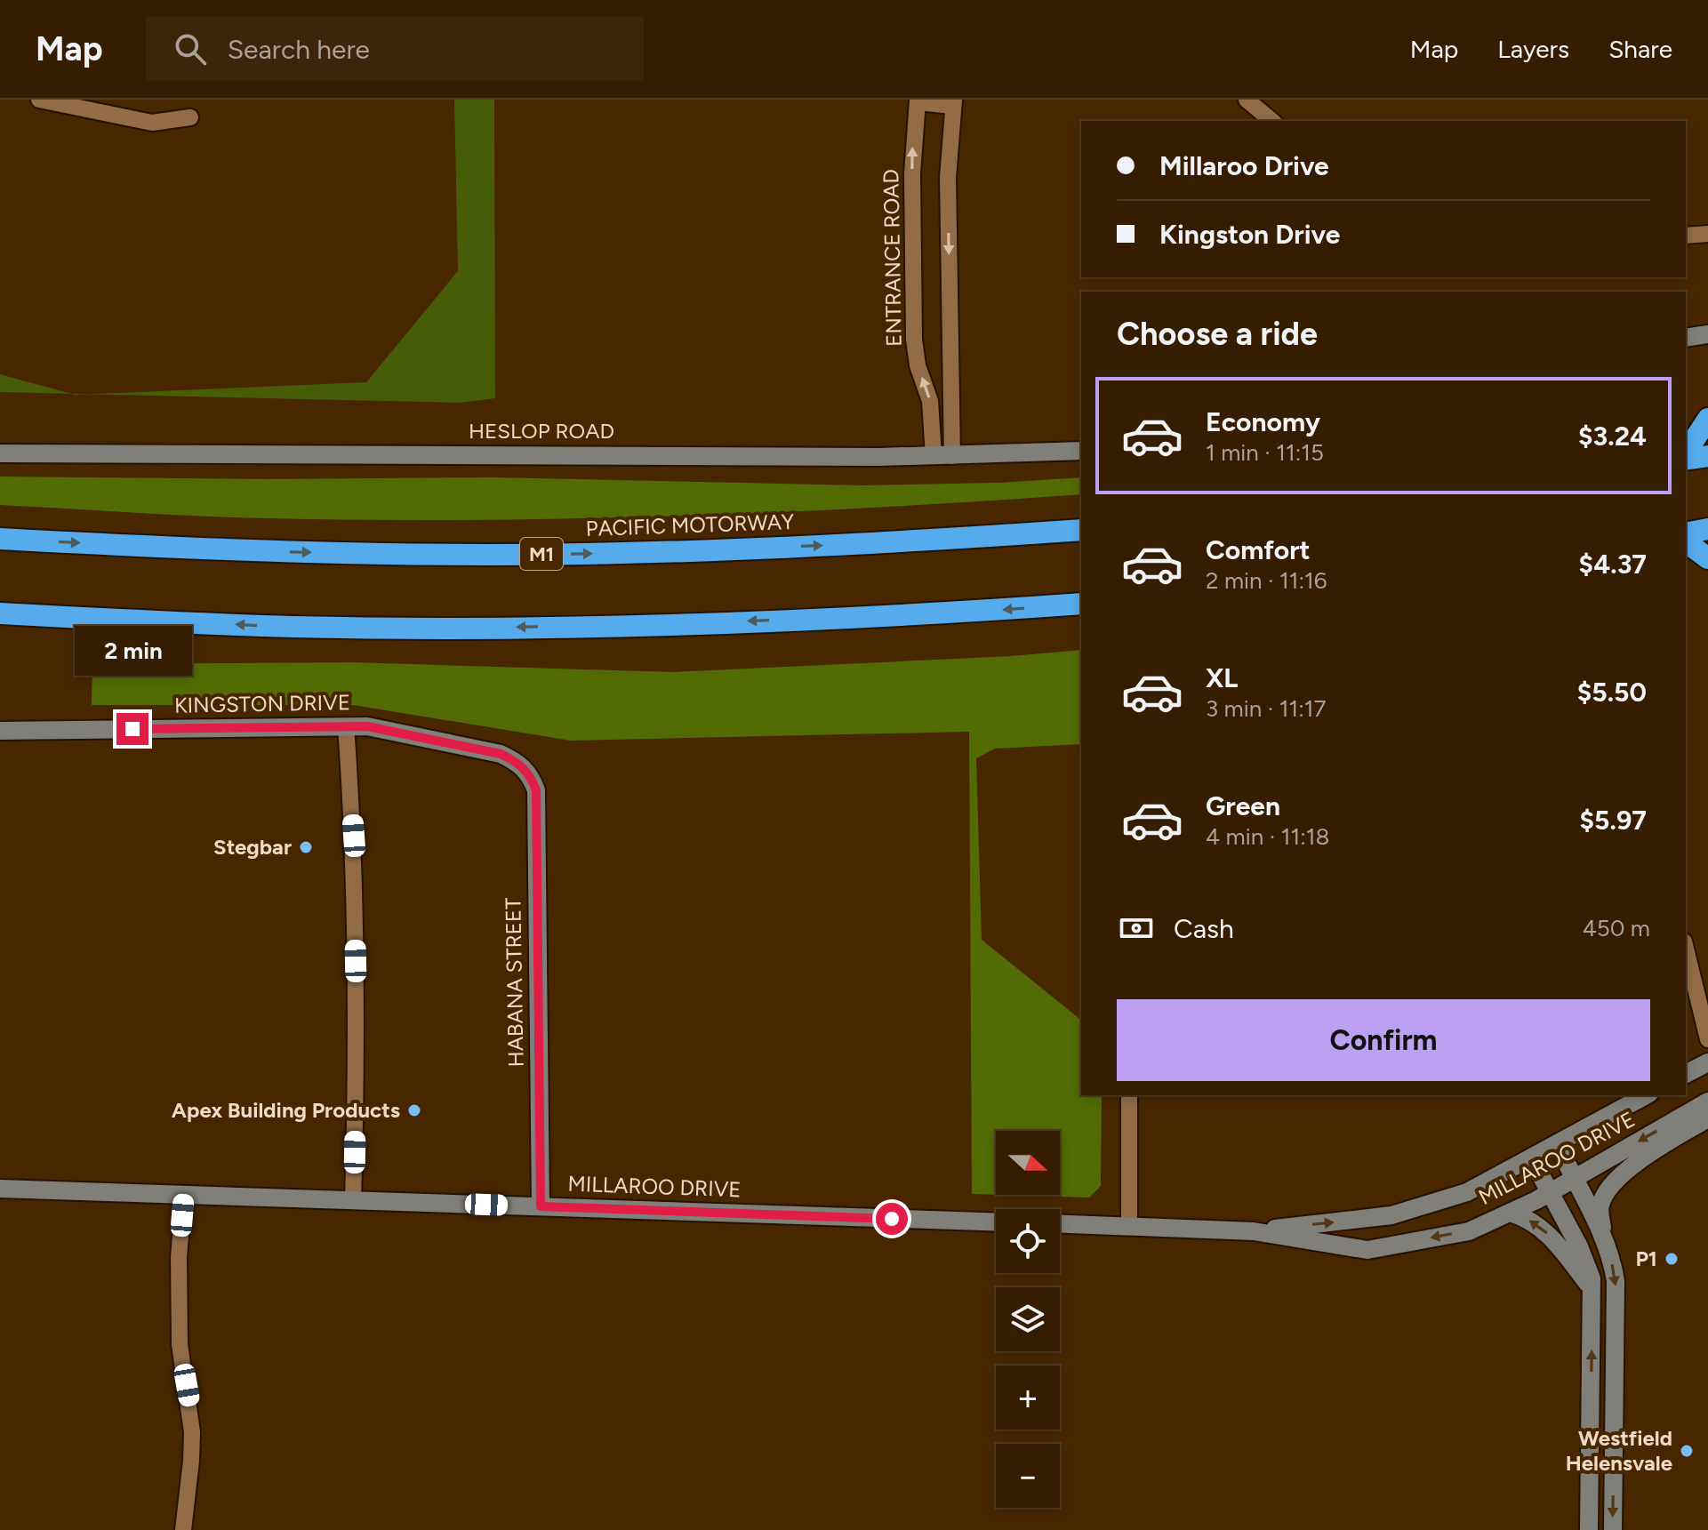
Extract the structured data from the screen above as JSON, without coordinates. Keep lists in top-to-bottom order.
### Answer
{
  "streets": {
    "highway": ["PACIFIC MOTORWAY", "M1"],
    "street": [
      "ENTRANCE ROAD",
      "HESLOP ROAD",
      "KINGSTON DRIVE",
      "HABANA STREET",
      "MILLAROO DRIVE"
    ]
  },
  "crossings": [
    ["ENTRANCE ROAD", "HESLOP ROAD"],
    ["KINGSTON DRIVE", "HABANA STREET"],
    ["HABANA STREET", "MILLAROO DRIVE"]
  ],
  "places": [
    "Stegbar",
    "Apex Building Products",
    "P1",
    "Westfield Helensvale"
  ],
  "north": "right",
  "page": {
    "header": "Map",
    "search": "Search here",
    "nav": ["Map", "Layers", "Share"],
    "banner": ["Millaroo Drive", "Kingston Drive"],
    "heading": "Choose a ride",
    "list": [
      {
        "name": "Economy",
        "note": "1 min · 11:15",
        "value": "$3.24"
      },
      {
        "name": "Comfort",
        "note": "2 min · 11:16",
        "value": "$4.37"
      },
      {
        "name": "XL",
        "note": "3 min · 11:17",
        "value": "$5.50"
      },
      {
        "name": "Green",
        "note": "4 min · 11:18",
        "value": "$5.97"
      }
    ],
    "bubble": "2 min",
    "pay": ["Cash", "450 m"],
    "buttons": "Confirm",
    "map_buttons": ["+", "−"]
  }
}
